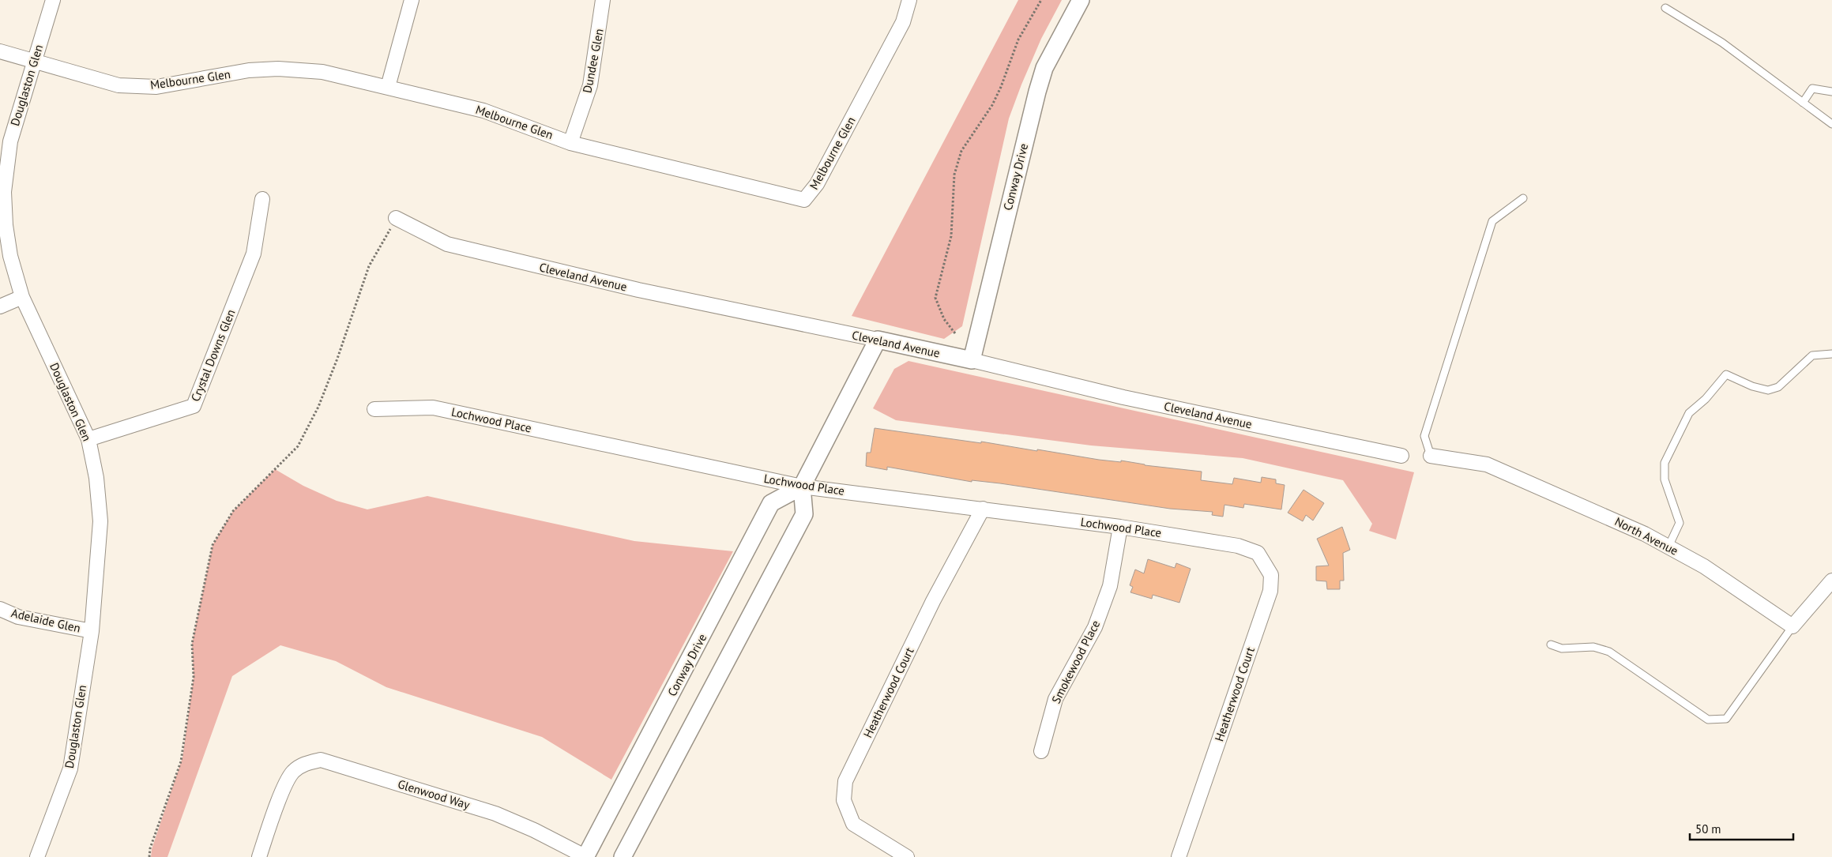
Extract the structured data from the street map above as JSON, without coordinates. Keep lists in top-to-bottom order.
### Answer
{
  "streets": {
    "street": [
      "Dundee Glen",
      "Melbourne Glen",
      "Douglaston Glen",
      "Conway Drive",
      "Cleveland Avenue",
      "Crystal Downs Glen",
      "Lochwood Place",
      "North Avenue",
      "Adelaide Glen",
      "Smokewood Place",
      "Heatherwood Court",
      "Glenwood Way"
    ]
  },
  "crossings": [
    ["Dundee Glen", "Melbourne Glen"],
    ["Melbourne Glen", "Douglaston Glen"],
    ["Douglaston Glen", "Crystal Downs Glen"],
    ["Douglaston Glen", "Adelaide Glen"],
    ["Conway Drive", "Cleveland Avenue"],
    ["Conway Drive", "Lochwood Place"],
    ["Conway Drive", "Glenwood Way"],
    ["Lochwood Place", "Smokewood Place"],
    ["Lochwood Place", "Heatherwood Court"]
  ],
  "scale_bar": "50 m"
}
